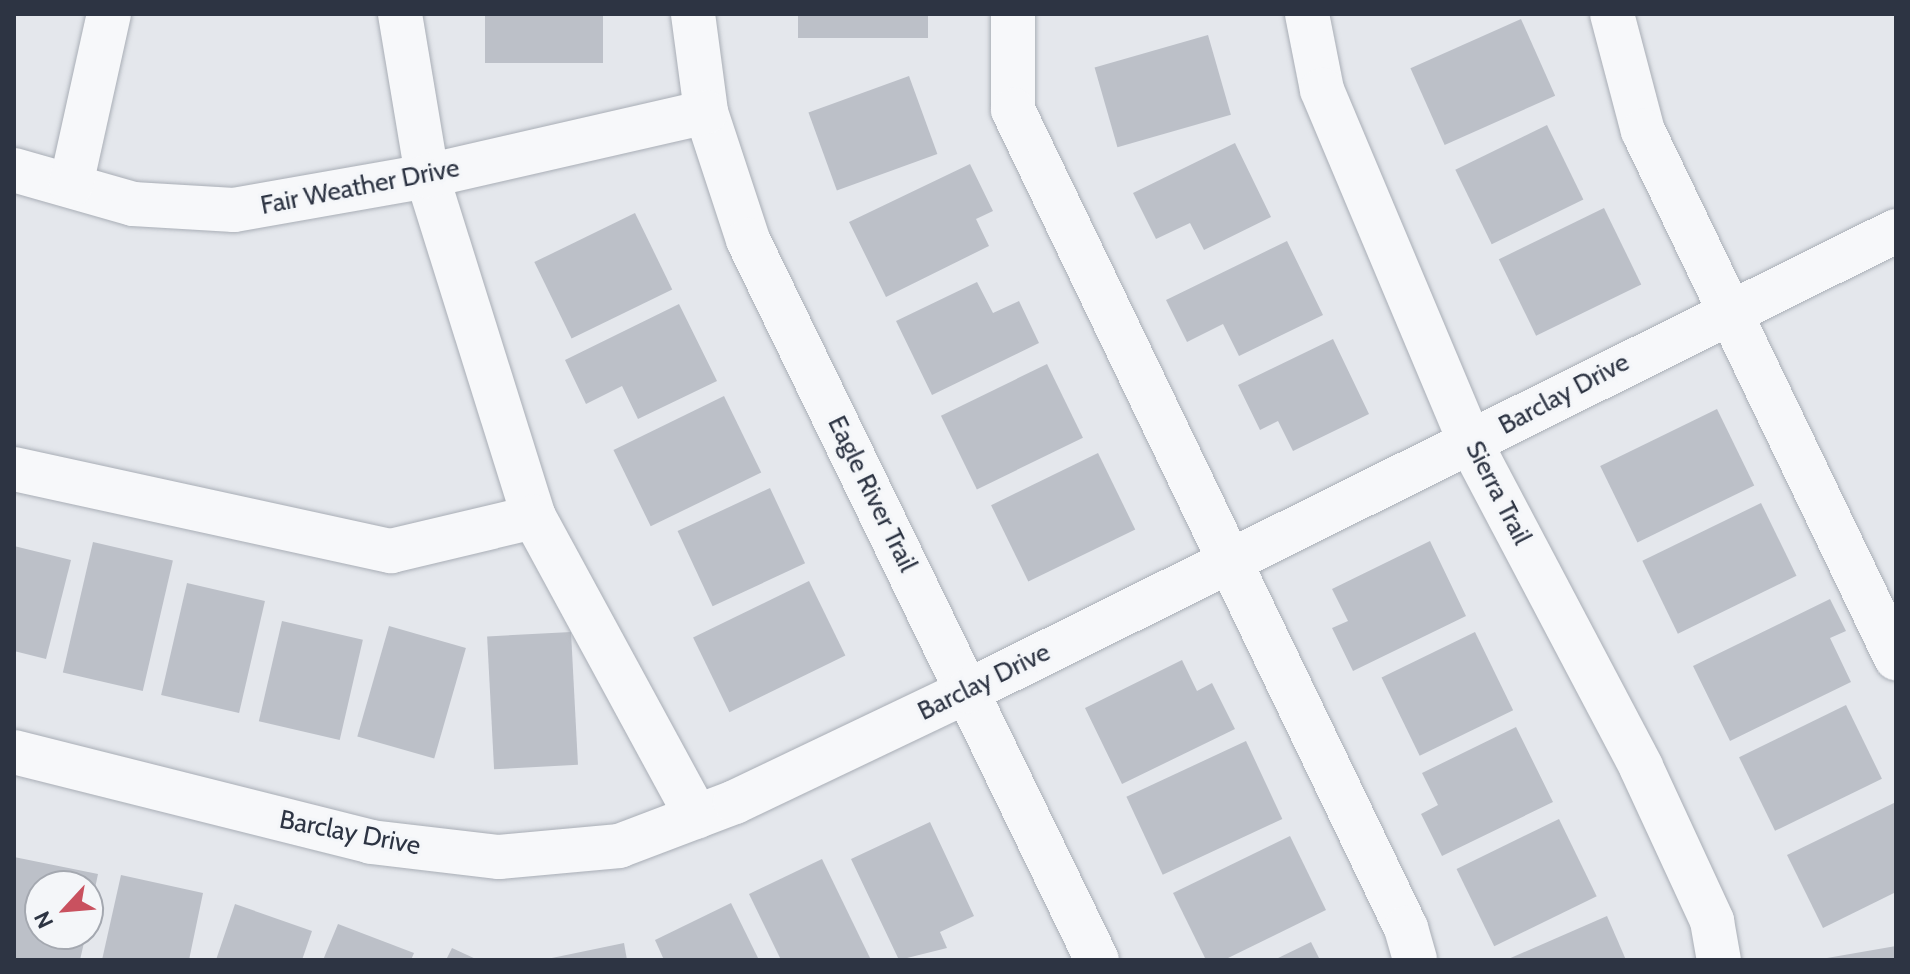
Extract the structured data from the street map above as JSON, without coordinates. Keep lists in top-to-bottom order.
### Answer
{
  "streets": {
    "street": [
      "Fair Weather Drive",
      "Barclay Drive",
      "Sierra Trail",
      "Eagle River Trail"
    ]
  },
  "crossings": [
    ["Fair Weather Drive", "Eagle River Trail"],
    ["Barclay Drive", "Sierra Trail"],
    ["Barclay Drive", "Eagle River Trail"]
  ],
  "north": "bottom left"
}
